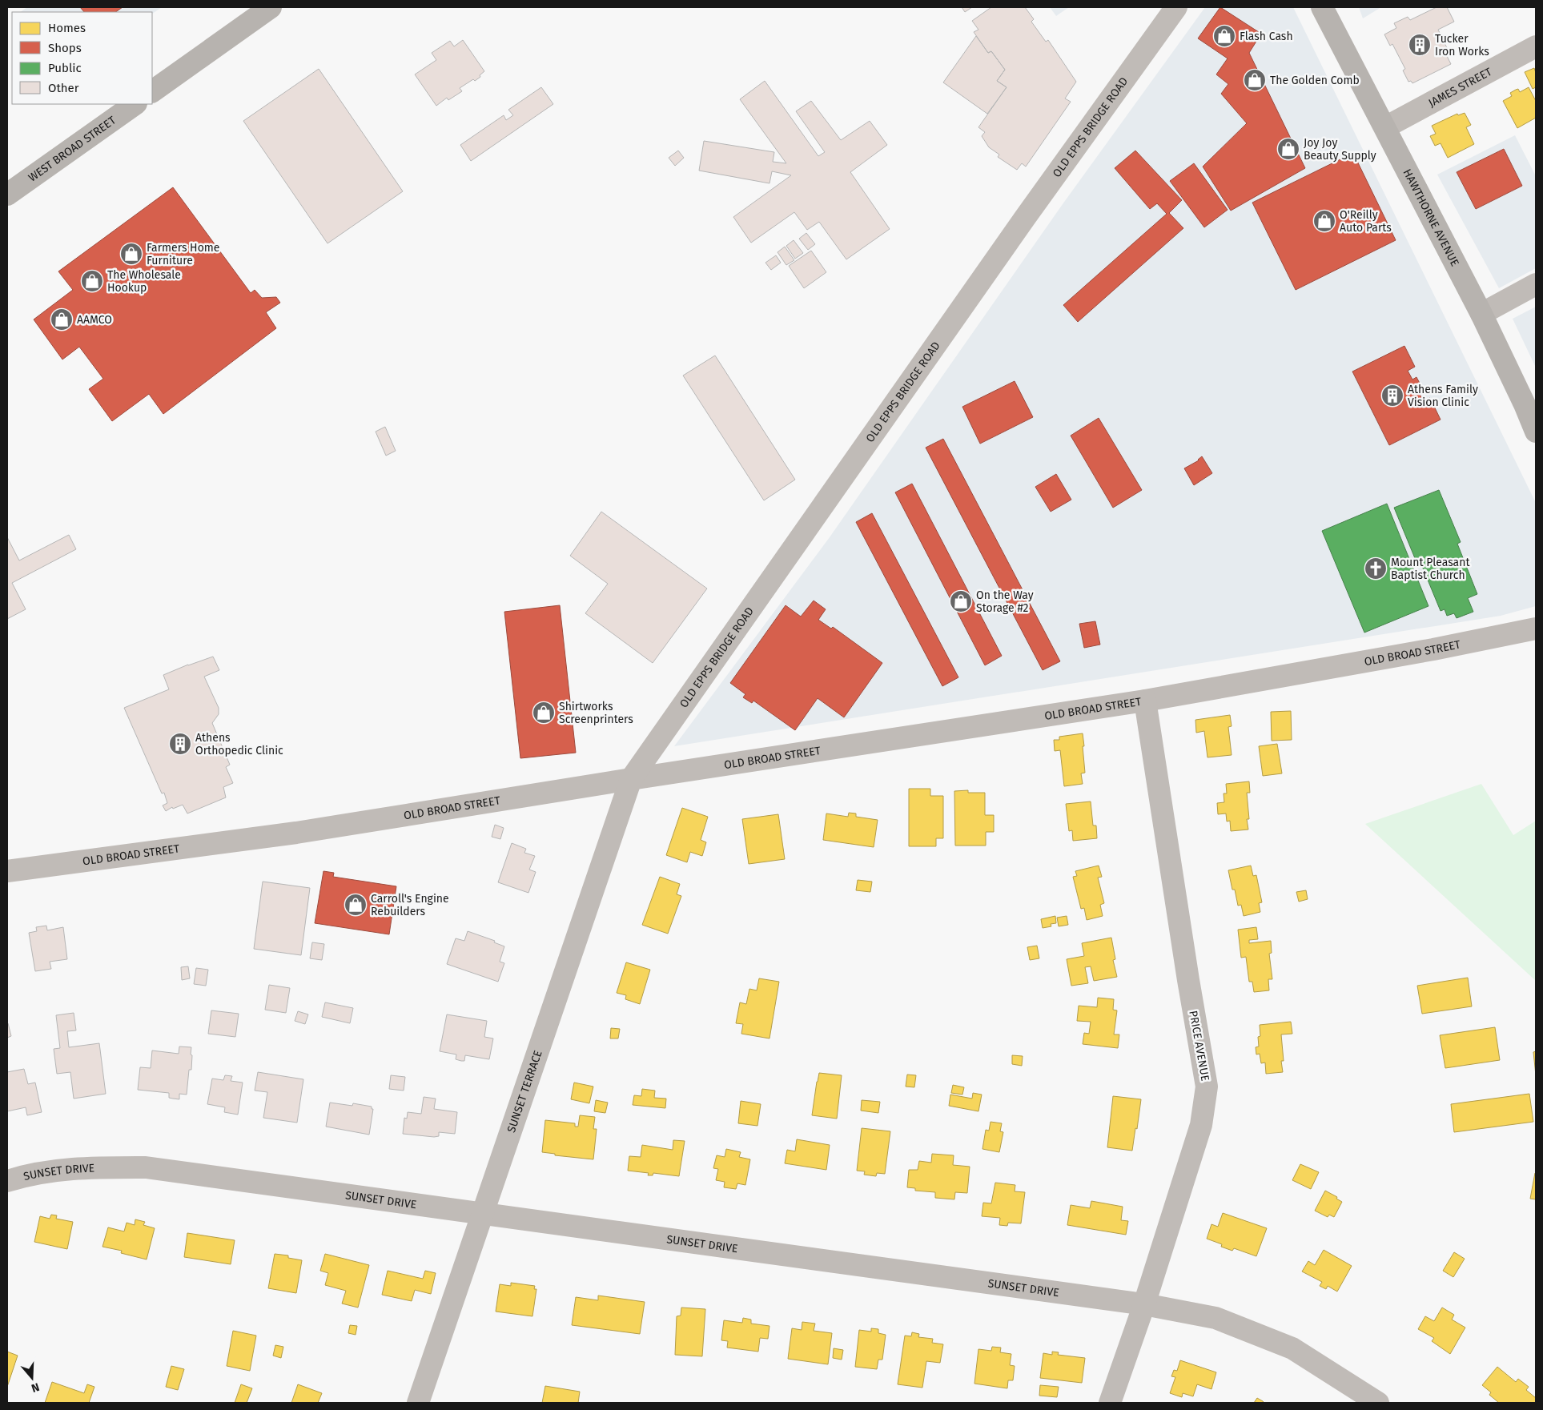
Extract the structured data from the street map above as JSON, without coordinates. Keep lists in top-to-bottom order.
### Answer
{
  "streets": {
    "main road": ["WEST BROAD STREET", "HAWTHORNE AVENUE"],
    "street": [
      "JAMES STREET",
      "OLD EPPS BRIDGE ROAD",
      "OLD BROAD STREET",
      "PRICE AVENUE",
      "SUNSET TERRACE",
      "SUNSET DRIVE"
    ]
  },
  "crossings": [
    ["JAMES STREET", "HAWTHORNE AVENUE"],
    ["OLD EPPS BRIDGE ROAD", "OLD BROAD STREET"],
    ["OLD EPPS BRIDGE ROAD", "SUNSET TERRACE"],
    ["OLD BROAD STREET", "PRICE AVENUE"],
    ["OLD BROAD STREET", "SUNSET TERRACE"],
    ["PRICE AVENUE", "SUNSET DRIVE"],
    ["SUNSET TERRACE", "SUNSET DRIVE"]
  ],
  "places": {
    "shop": [
      "Flash Cash",
      "The Golden Comb",
      "Joy Joy Beauty Supply",
      "O'Reilly Auto Parts",
      "Farmers Home Furniture",
      "The Wholesale Hookup",
      "AAMCO",
      "On the Way Storage #2",
      "Shirtworks Screenprinters",
      "Carroll's Engine Rebuilders"
    ],
    "building": ["Tucker Iron Works", "Athens Family Vision Clinic", "Athens Orthopedic Clinic"],
    "church": ["Mount Pleasant Baptist Church"]
  },
  "legend": [
    "Homes",
    "Shops",
    "Public",
    "Other"
  ],
  "north": "bottom"
}
